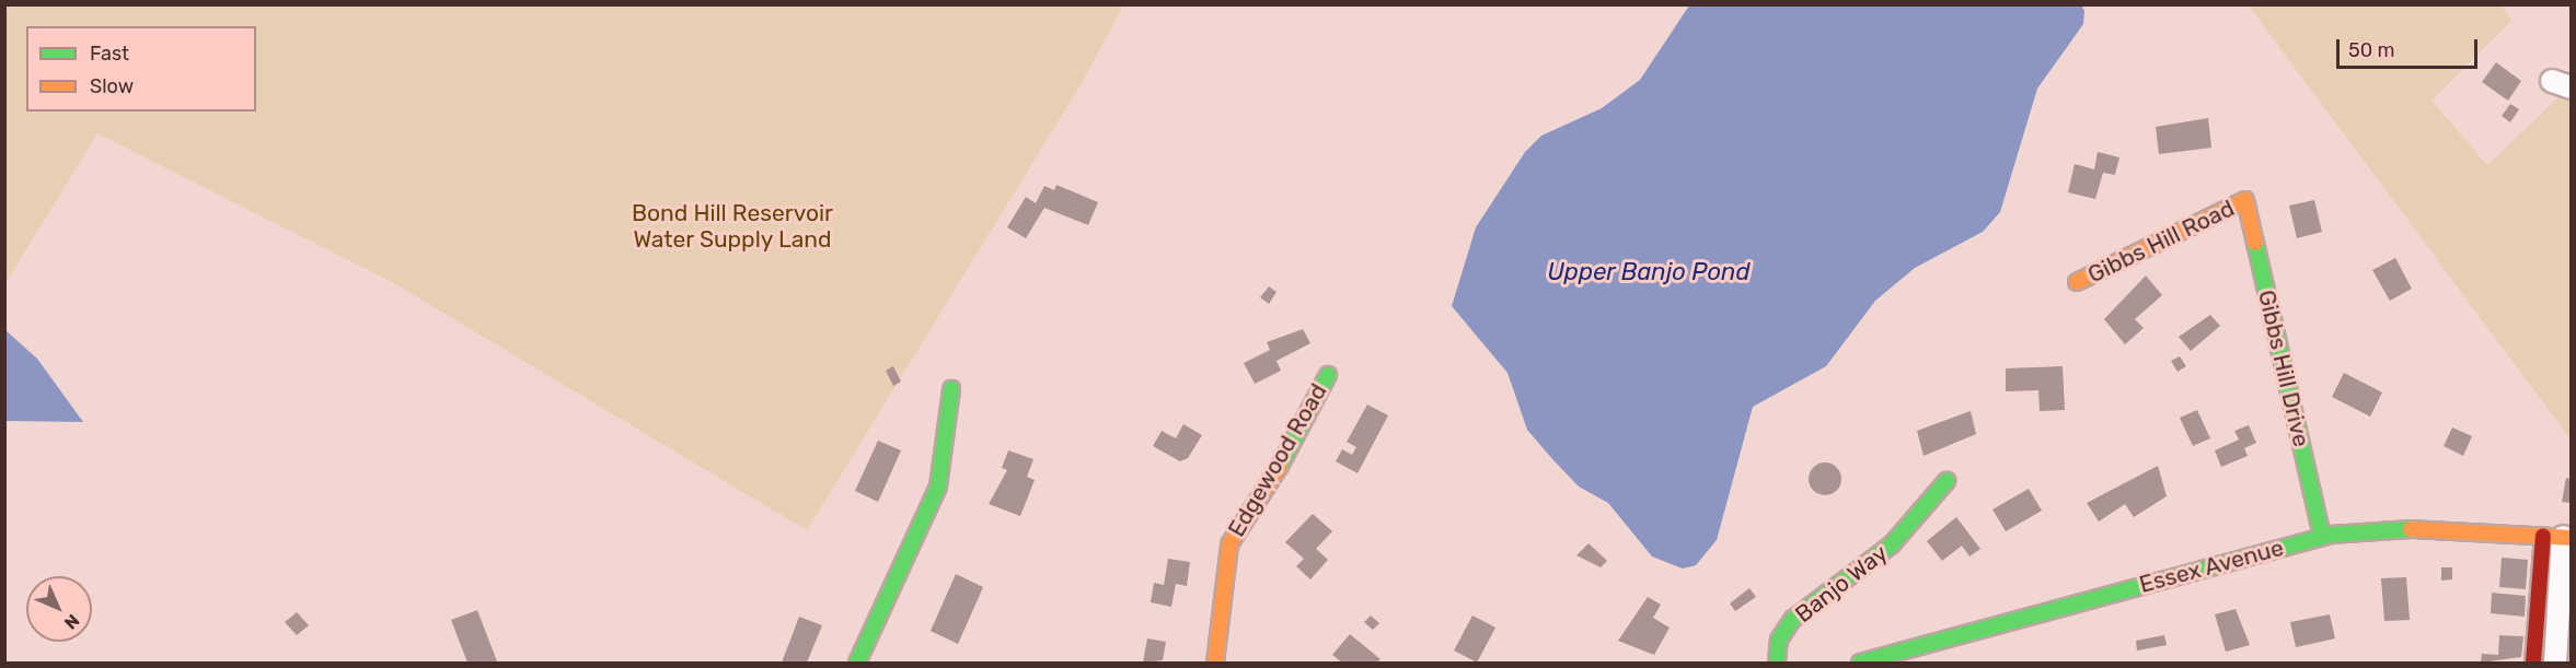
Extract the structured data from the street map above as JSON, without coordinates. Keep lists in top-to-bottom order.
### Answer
{
  "streets": {
    "street": [
      "Gibbs Hill Road",
      "Gibbs Hill Drive",
      "Edgewood Road",
      "Essex Avenue",
      "Banjo Way"
    ]
  },
  "crossings": [
    ["Gibbs Hill Road", "Gibbs Hill Drive"],
    ["Gibbs Hill Drive", "Essex Avenue"]
  ],
  "water": ["Upper Banjo Pond"],
  "parks": ["Bond Hill Reservoir Water Supply Land"],
  "legend": ["Fast", "Slow"],
  "scale_bar": "50 m",
  "north": "bottom right"
}
